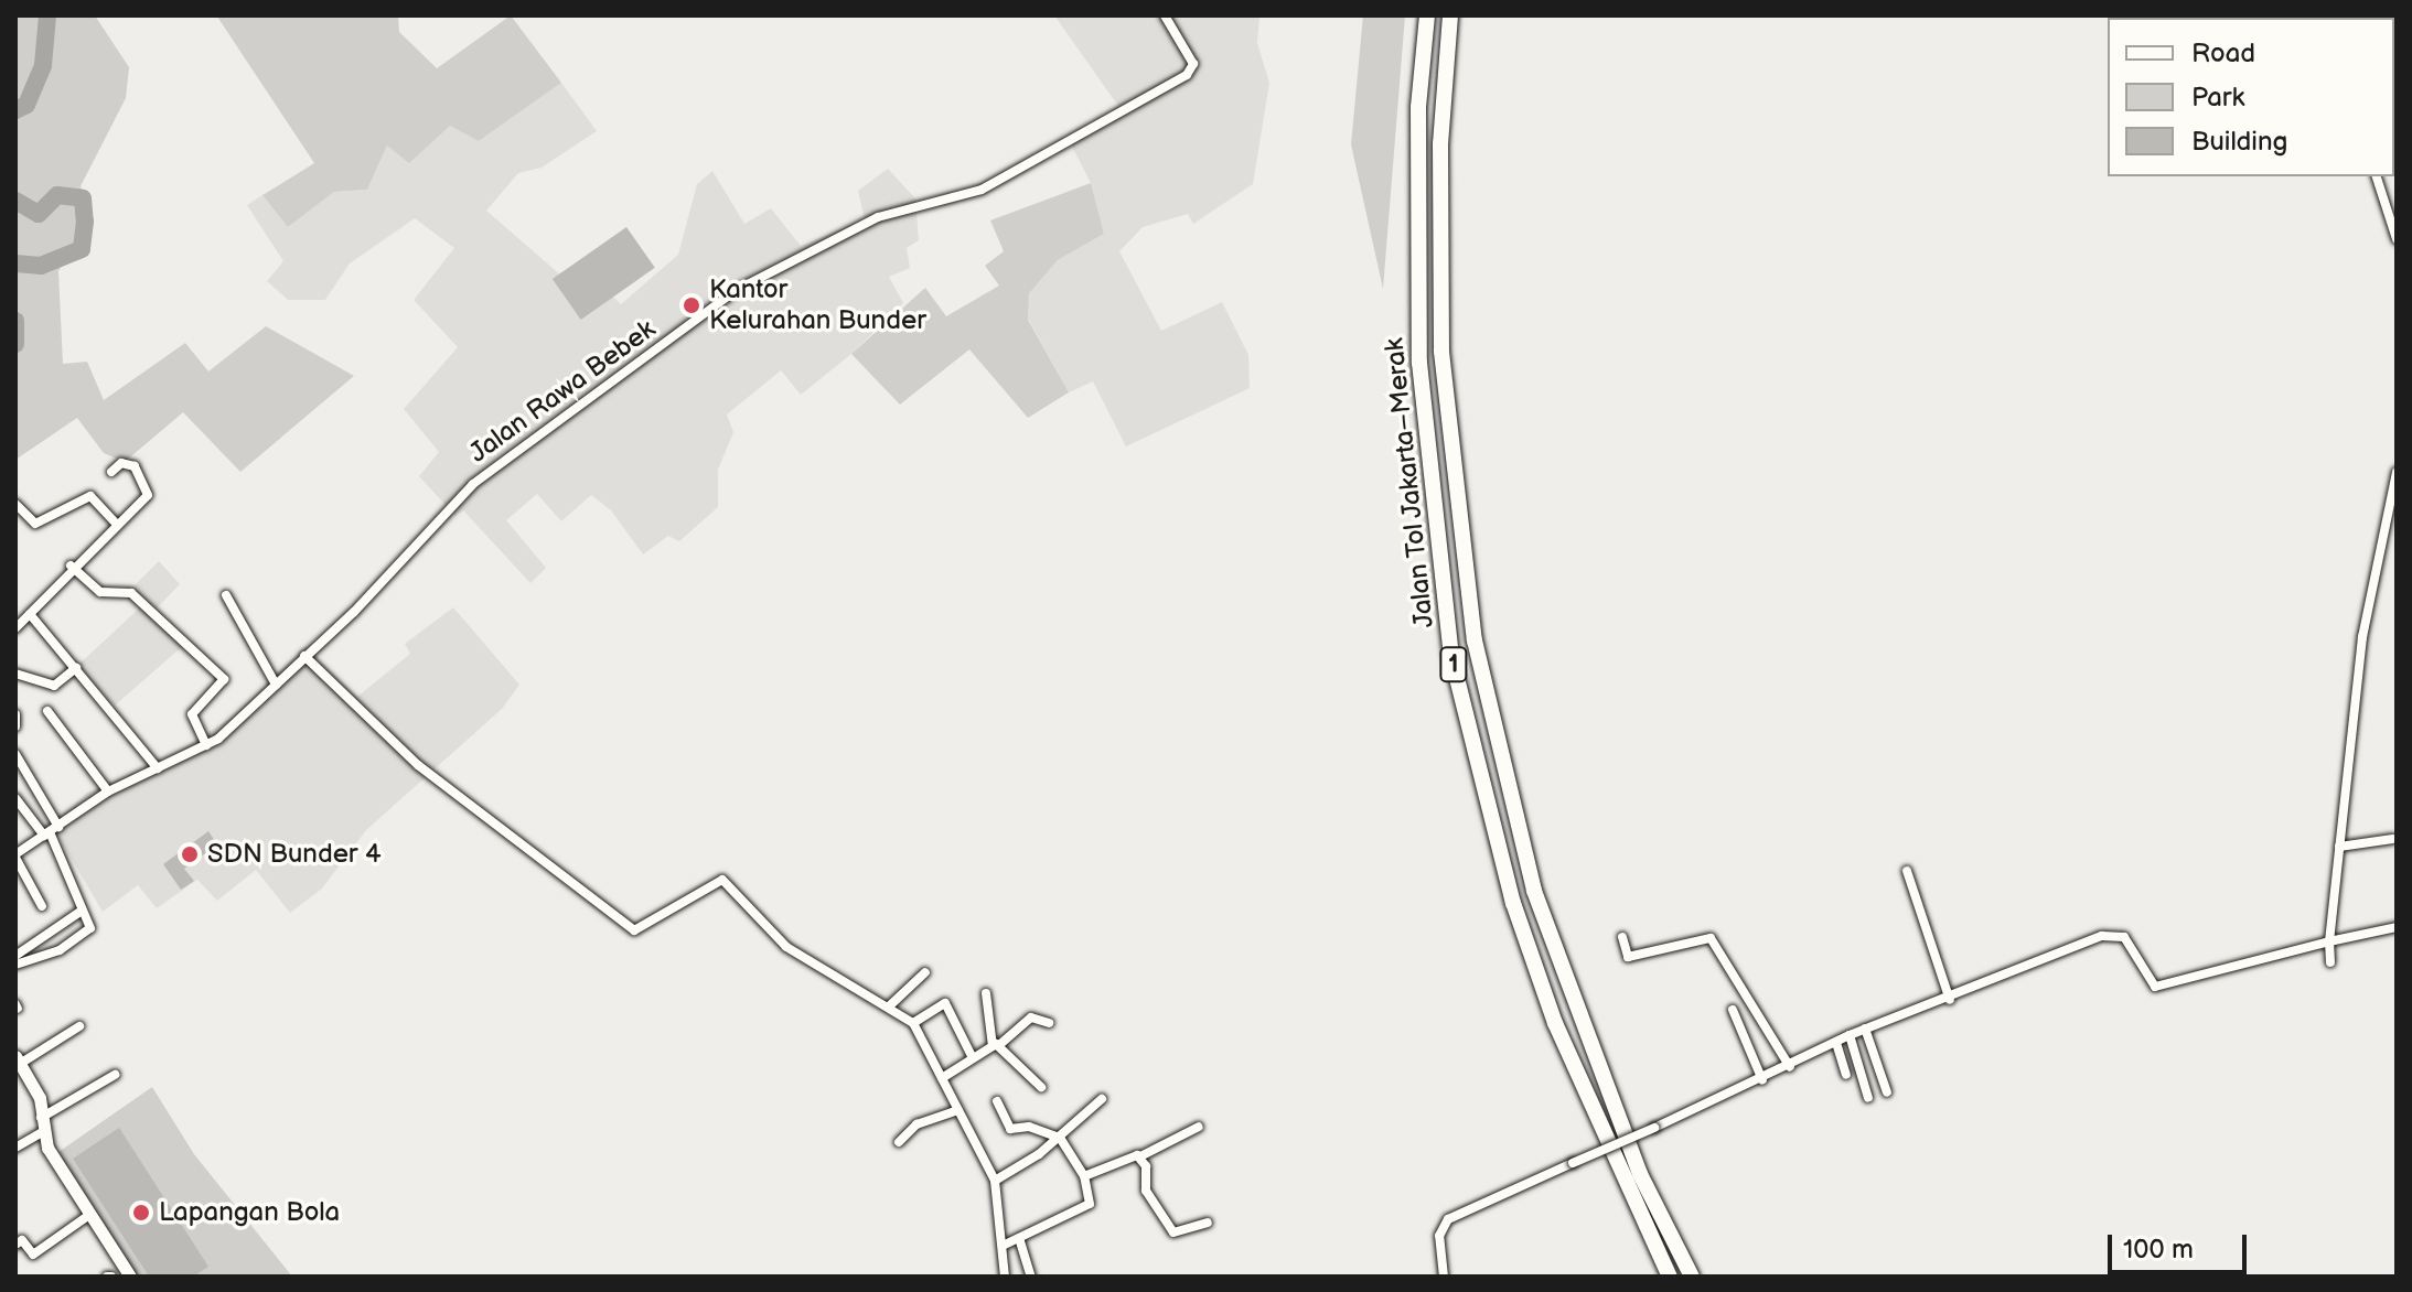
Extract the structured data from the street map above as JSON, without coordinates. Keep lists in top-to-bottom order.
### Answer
{
  "streets": {
    "highway": ["Jalan Tol Jakarta–Merak", "1"],
    "street": ["Jalan Rawa Bebek"]
  },
  "places": ["Kantor Kelurahan Bunder", "SDN Bunder 4", "Lapangan Bola"],
  "legend": ["Road", "Park", "Building"],
  "scale_bar": "100 m"
}
